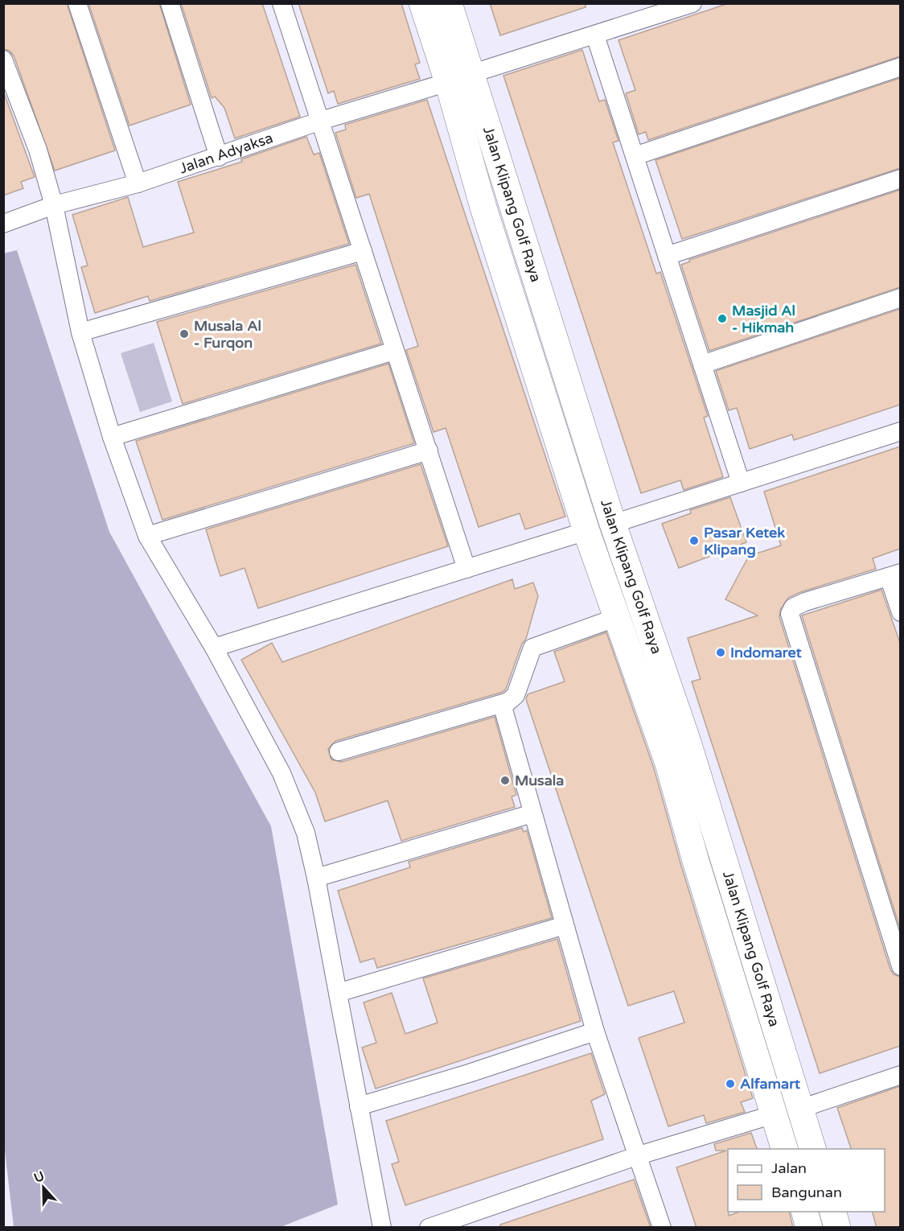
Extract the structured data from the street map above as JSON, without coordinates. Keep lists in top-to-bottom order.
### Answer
{
  "streets": {
    "main road": ["Jalan Klipang Golf Raya"],
    "street": ["Jalan Adyaksa"]
  },
  "crossings": [
    ["Jalan Adyaksa", "Jalan Klipang Golf Raya"]
  ],
  "places": [
    "Masjid Al - Hikmah",
    "Musala Al - Furqon",
    "Pasar Ketek Klipang",
    "Indomaret",
    "Musala",
    "Alfamart"
  ],
  "legend": ["Jalan", "Bangunan"],
  "north": "top"
}
